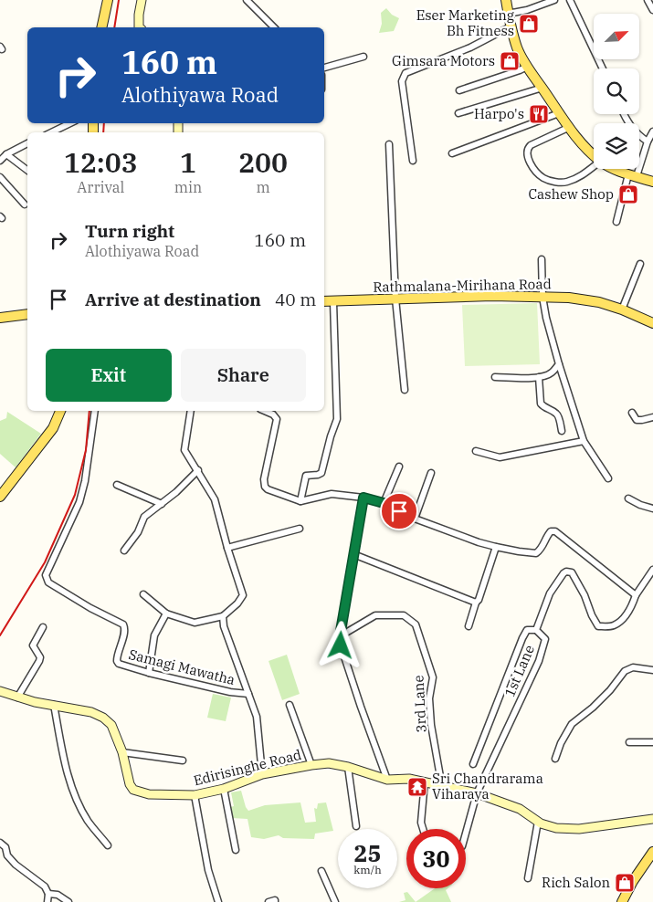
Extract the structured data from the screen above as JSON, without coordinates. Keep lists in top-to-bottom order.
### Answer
{
  "streets": {
    "main road": ["Rathmalana-Mirihana Road", "Edirisinghe Road"],
    "street": ["Samagi Mawatha", "1st Lane", "3rd Lane"]
  },
  "crossings": [
    ["1st Lane", "Edirisinghe Road"],
    ["3rd Lane", "Edirisinghe Road"]
  ],
  "places": {
    "shop": [
      "Eser Marketing Bh Fitness",
      "Gimsara Motors",
      "Cashew Shop",
      "Rich Salon"
    ],
    "restaurant": ["Harpo's"],
    "temple": ["Sri Chandrarama Viharaya"]
  },
  "north": "top right",
  "page": {
    "turn": ["160 m", "Alothiyawa Road"],
    "eta": [
      "12:03",
      "Arrival",
      "1",
      "min",
      "200",
      "m"
    ],
    "list": [
      {
        "name": "Turn right",
        "note": "Alothiyawa Road",
        "value": "160 m"
      },
      {
        "name": "Arrive at destination",
        "value": "40 m"
      }
    ],
    "buttons": ["Exit", "Share"],
    "speed": "25 km/h",
    "limit": "30"
  }
}
